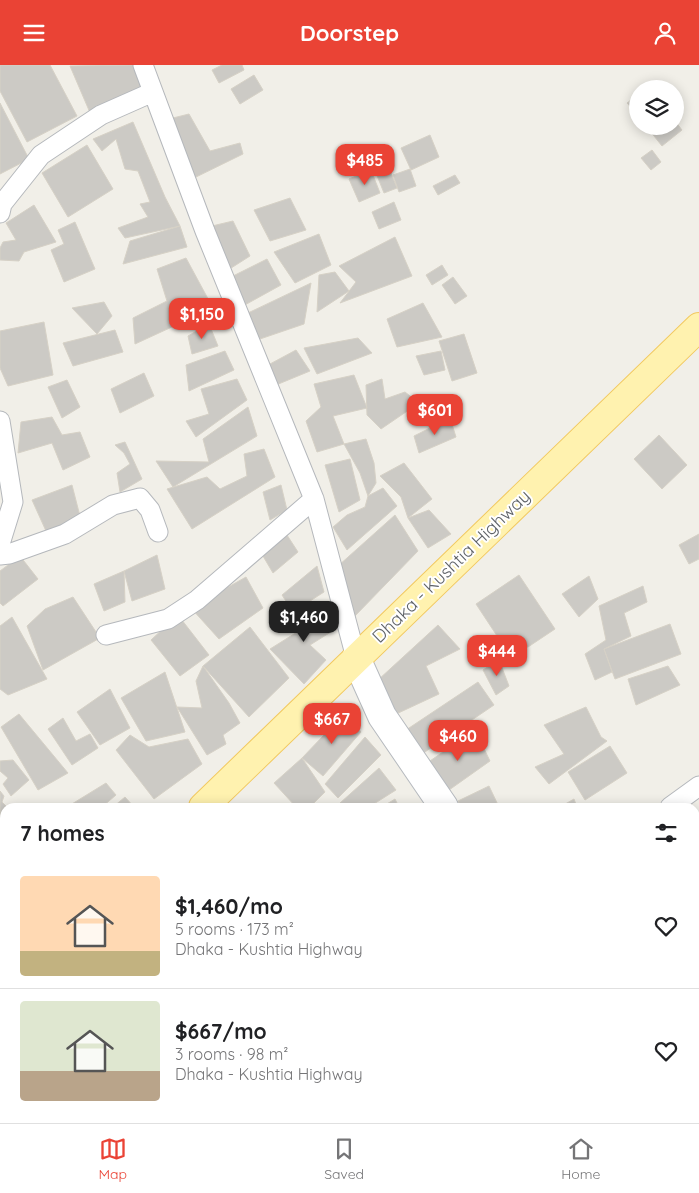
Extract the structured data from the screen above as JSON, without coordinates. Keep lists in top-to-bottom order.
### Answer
{
  "streets": {
    "main road": ["Dhaka - Kushtia Highway"]
  },
  "page": {
    "header": "Doorstep",
    "price": [
      "$485",
      "$1,150",
      "$601",
      "$1,460",
      "$444",
      "$667",
      "$460"
    ],
    "heading": "7 homes",
    "list": [
      {
        "name": "$1,460/mo",
        "note": "5 rooms · 173 m² · Dhaka - Kushtia Highway"
      },
      {
        "name": "$667/mo",
        "note": "3 rooms · 98 m² · Dhaka - Kushtia Highway"
      }
    ],
    "tabs": ["Map", "Saved", "Home"]
  }
}
